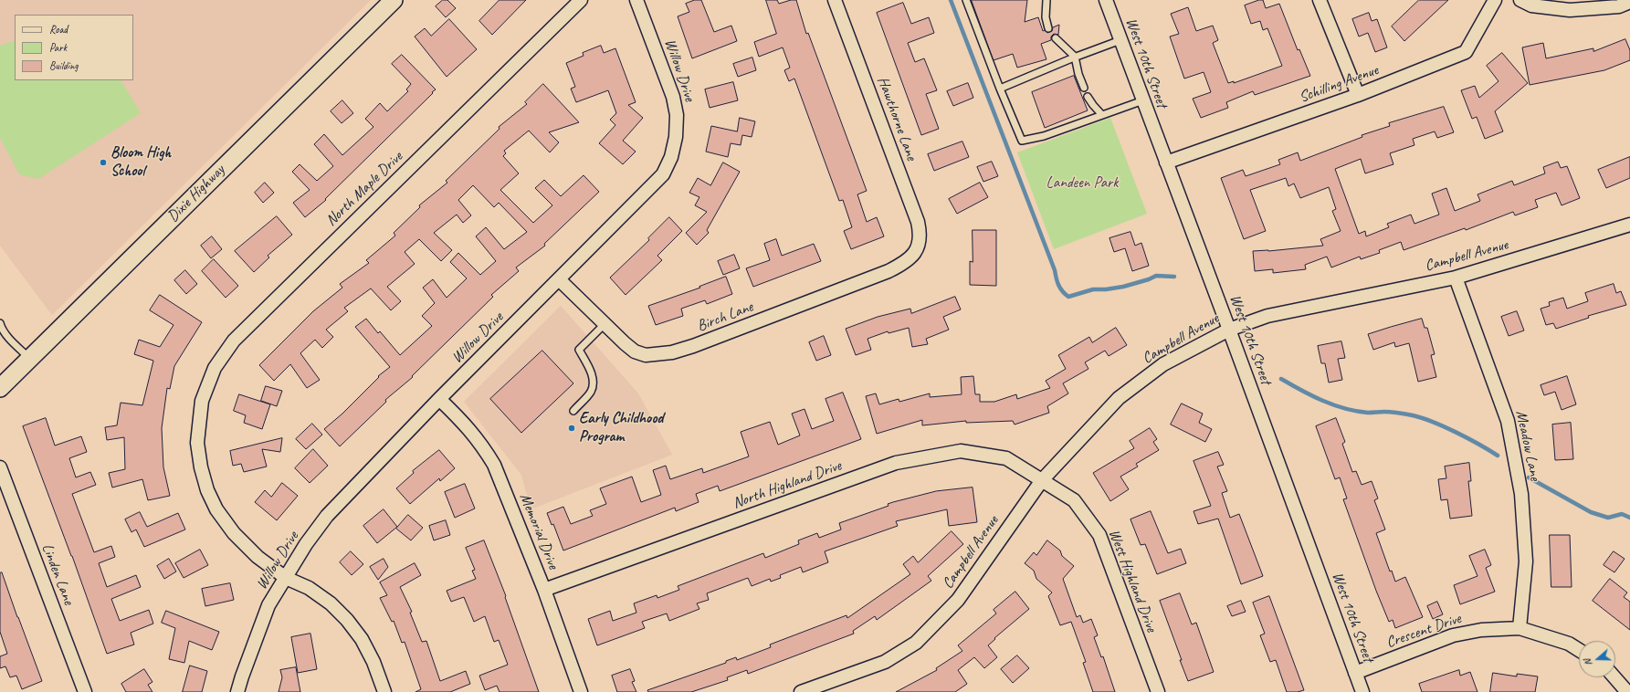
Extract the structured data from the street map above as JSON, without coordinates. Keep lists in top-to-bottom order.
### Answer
{
  "streets": {
    "main road": ["Dixie Highway"],
    "street": [
      "West 10th Street",
      "Willow Drive",
      "Schilling Avenue",
      "Hawthorne Lane",
      "North Maple Drive",
      "Campbell Avenue",
      "Birch Lane",
      "Meadow Lane",
      "North Highland Drive",
      "Memorial Drive",
      "Linden Lane",
      "West Highland Drive",
      "Crescent Drive"
    ]
  },
  "crossings": [
    ["West 10th Street", "Schilling Avenue"],
    ["West 10th Street", "Campbell Avenue"],
    ["West 10th Street", "Crescent Drive"],
    ["Willow Drive", "North Maple Drive"],
    ["Willow Drive", "Birch Lane"],
    ["Willow Drive", "Memorial Drive"],
    ["Hawthorne Lane", "Birch Lane"],
    ["Campbell Avenue", "Meadow Lane"],
    ["Campbell Avenue", "North Highland Drive"],
    ["Campbell Avenue", "West Highland Drive"],
    ["Meadow Lane", "Crescent Drive"],
    ["North Highland Drive", "Memorial Drive"],
    ["North Highland Drive", "West Highland Drive"]
  ],
  "parks": ["Landeen Park"],
  "places": ["Bloom High School", "Early Childhood Program"],
  "legend": ["Road", "Park", "Building"],
  "north": "left"
}
